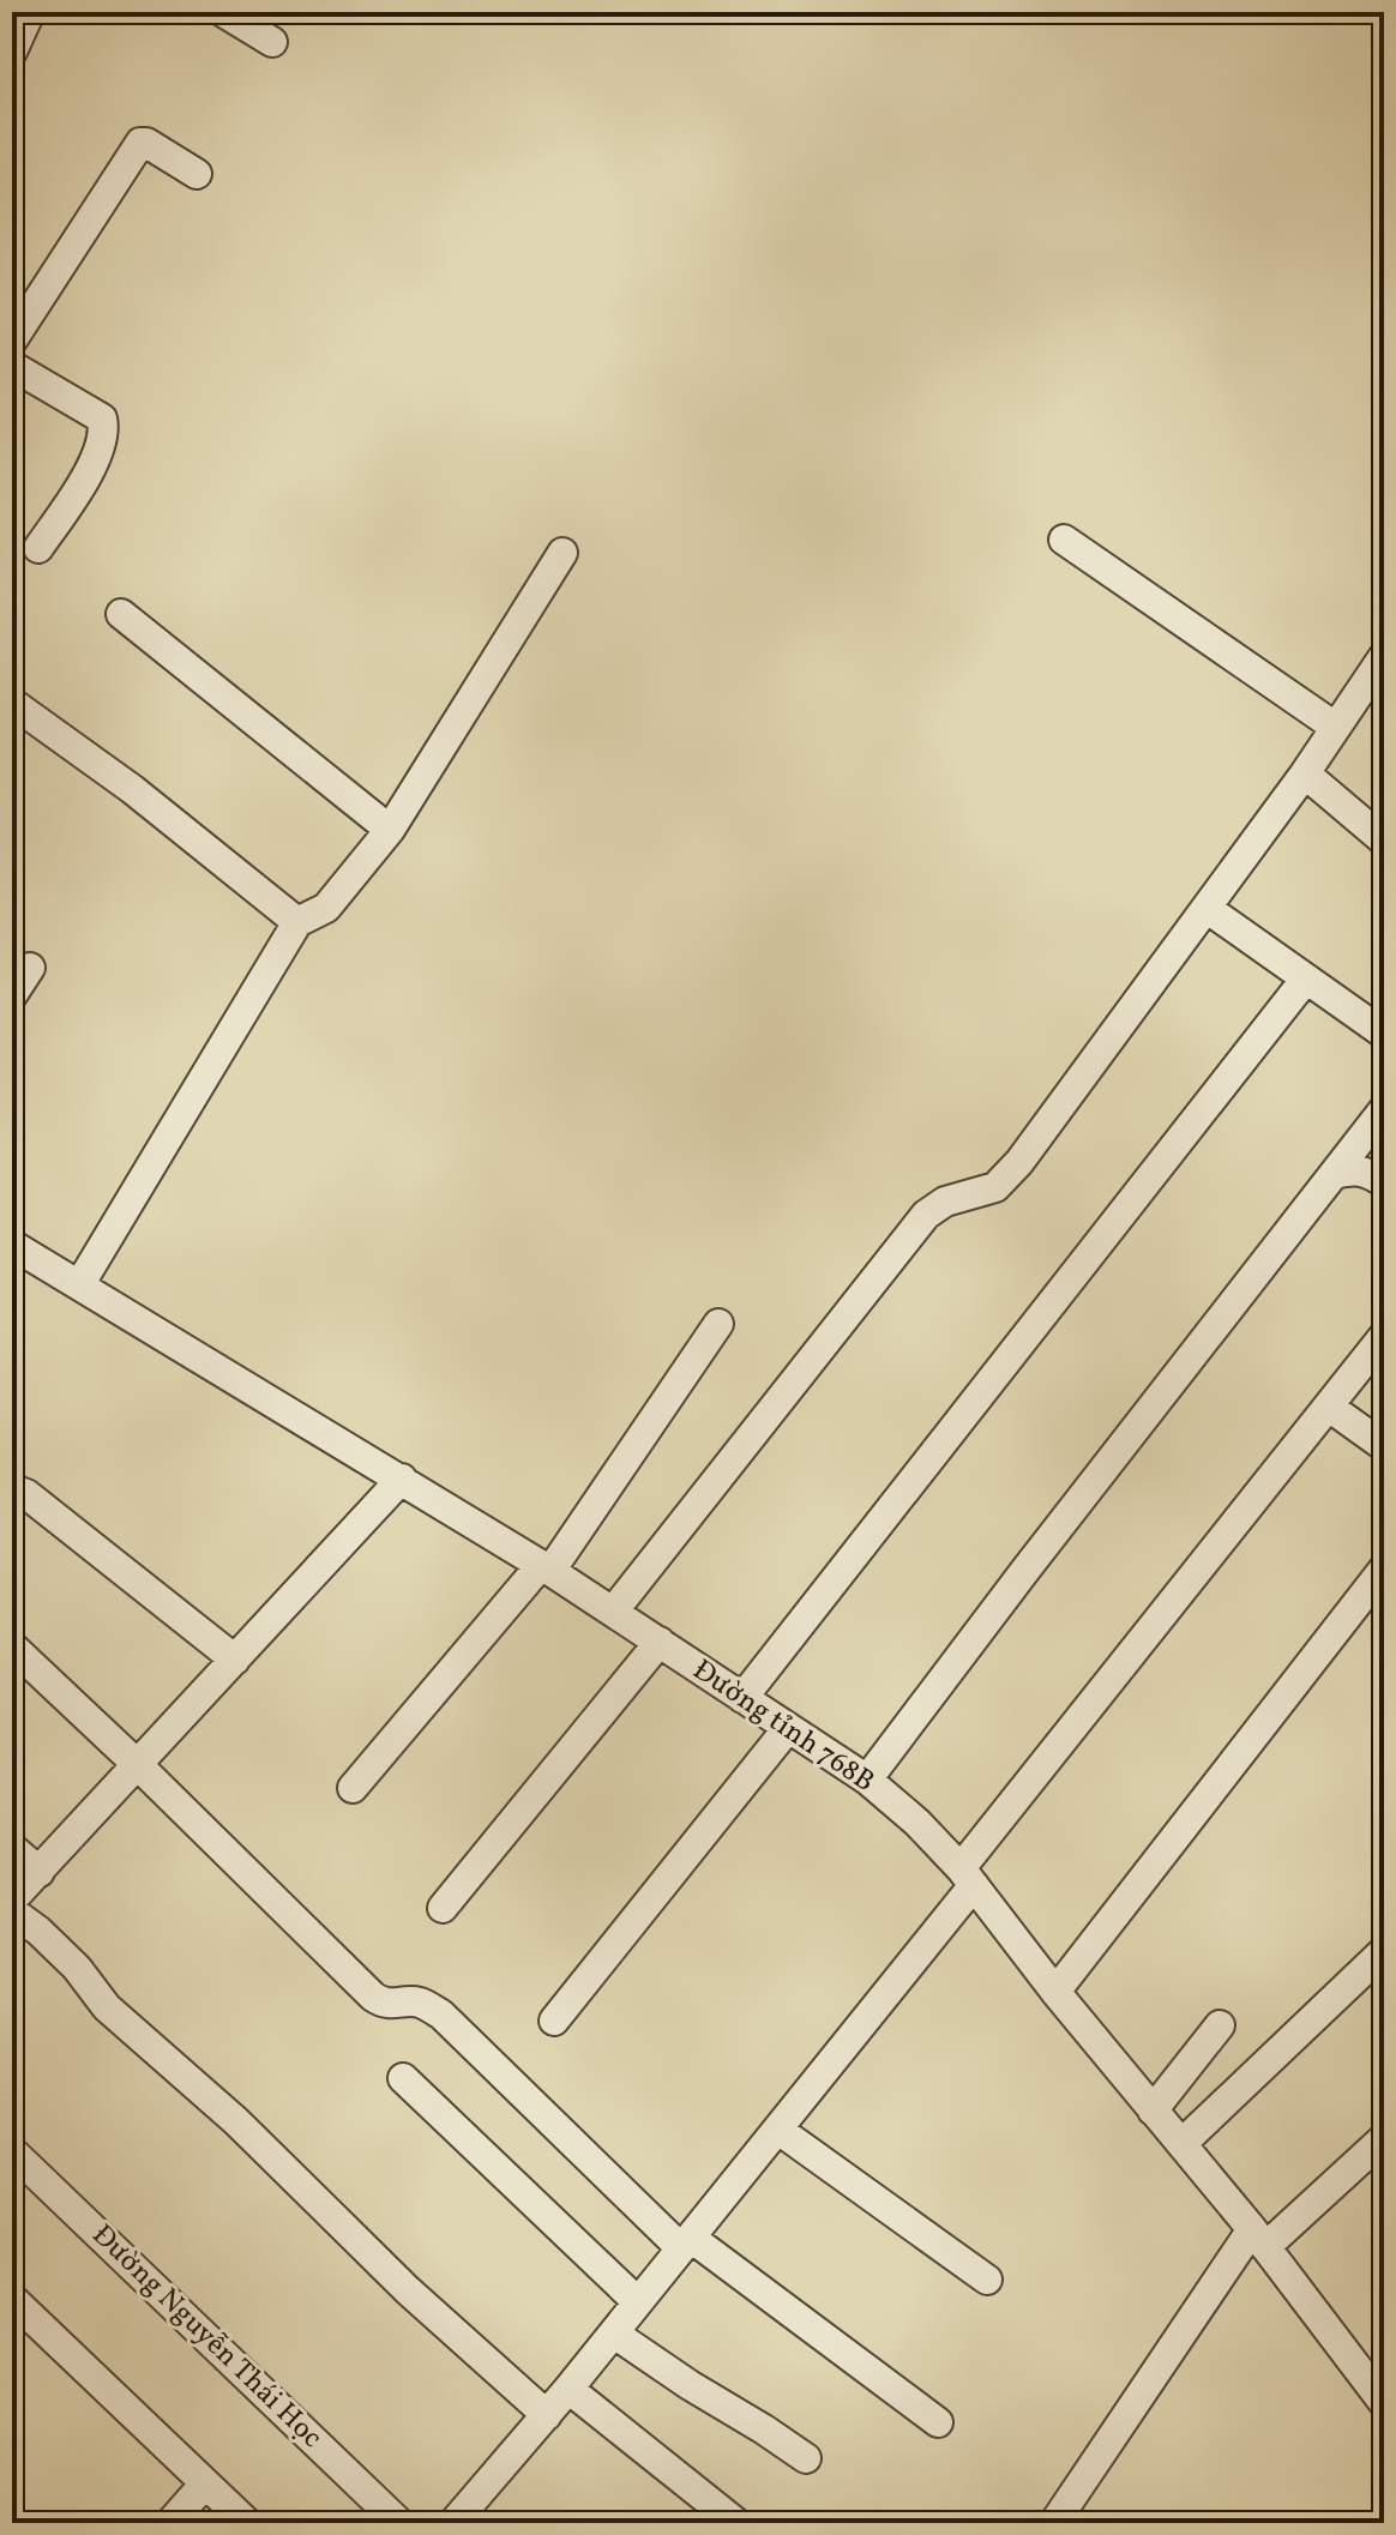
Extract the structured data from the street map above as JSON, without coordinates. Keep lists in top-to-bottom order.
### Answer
{
  "streets": {
    "street": ["Đường tỉnh 768B", "Đường Nguyễn Thái Học"]
  }
}
